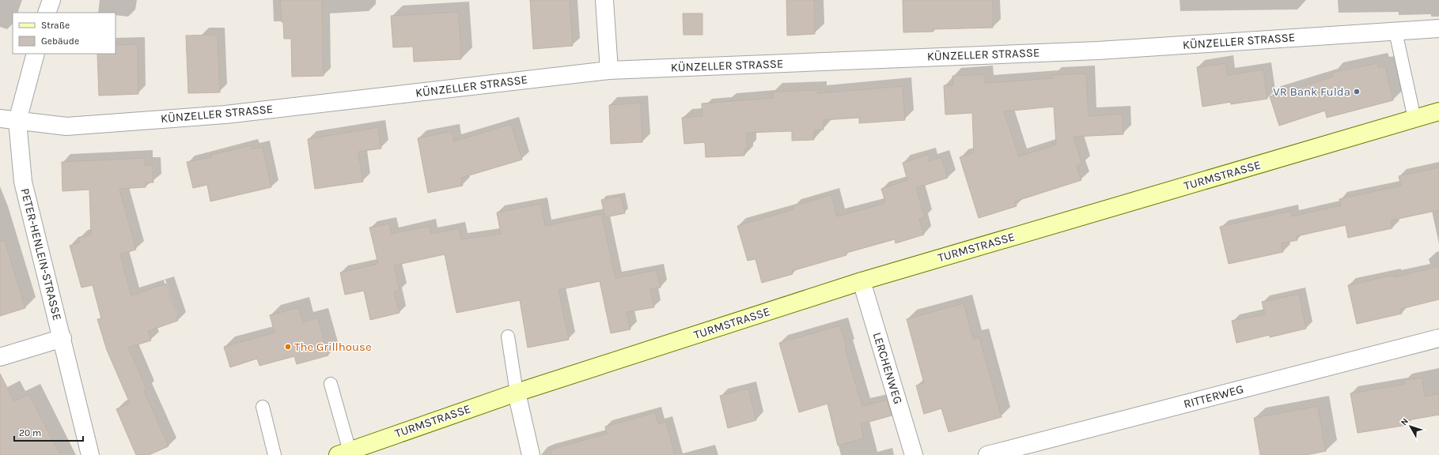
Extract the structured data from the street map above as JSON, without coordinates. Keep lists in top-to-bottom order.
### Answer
{
  "streets": {
    "main road": ["TURMSTRASSE"],
    "street": [
      "KÜNZELLER STRASSE",
      "PETER-HENLEIN-STRASSE",
      "LERCHENWEG",
      "RITTERWEG"
    ]
  },
  "crossings": [
    ["KÜNZELLER STRASSE", "PETER-HENLEIN-STRASSE"],
    ["TURMSTRASSE", "LERCHENWEG"]
  ],
  "places": ["VR Bank Fulda", "The Grillhouse"],
  "legend": ["Straße", "Gebäude"],
  "scale_bar": "20 m",
  "north": "top left"
}
